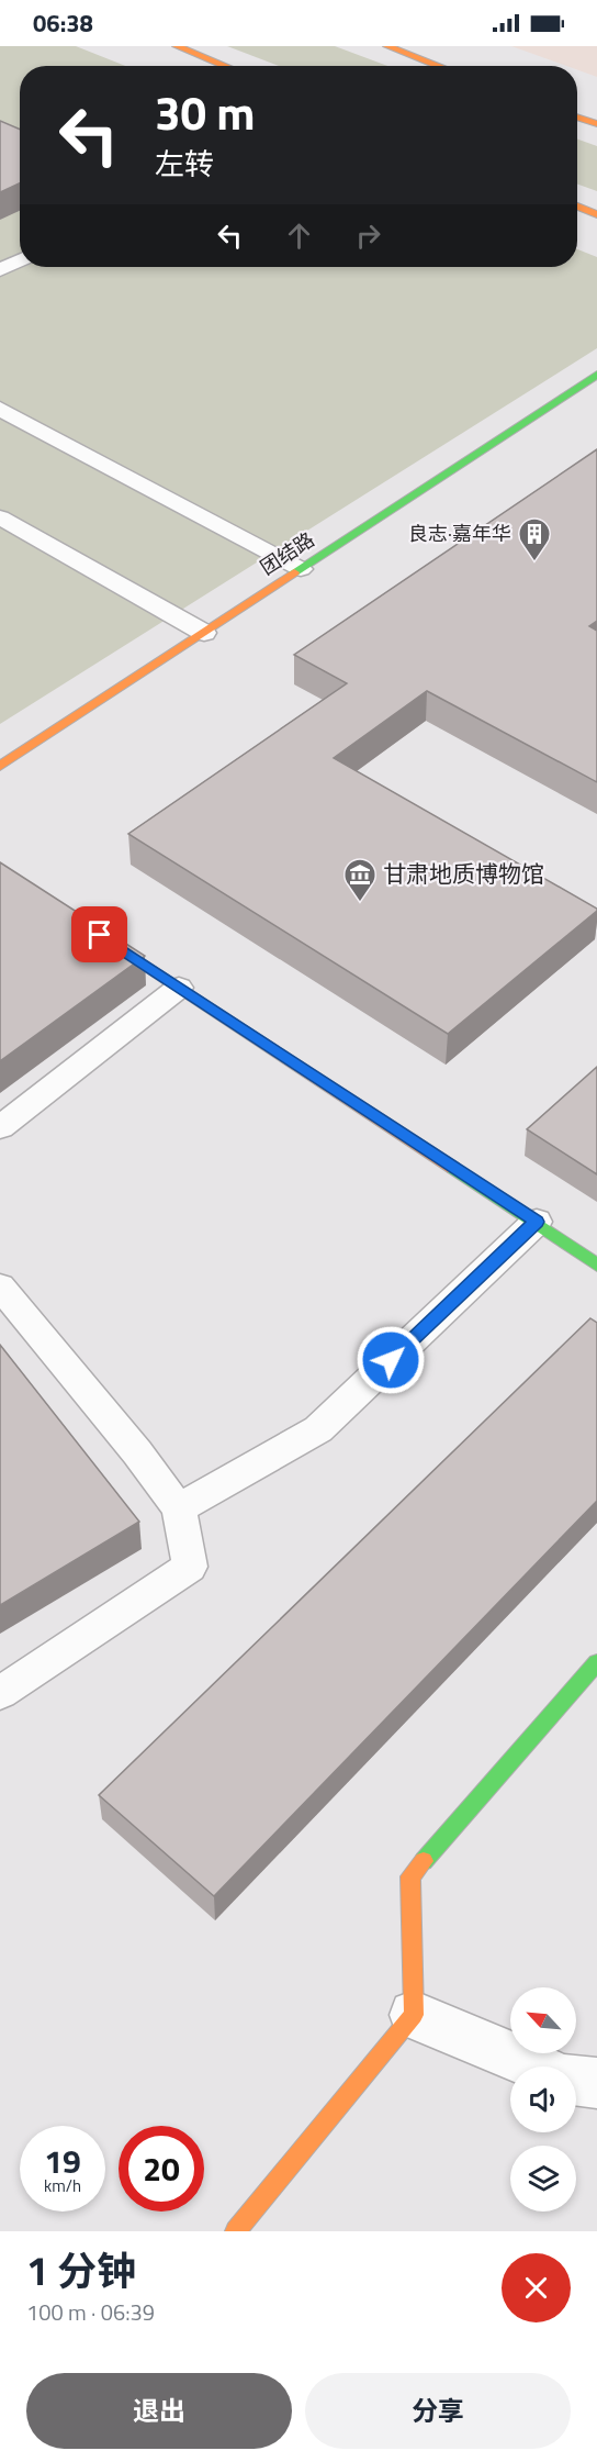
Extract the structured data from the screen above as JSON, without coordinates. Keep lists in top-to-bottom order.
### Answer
{
  "streets": {
    "street": ["团结路"]
  },
  "places": {
    "building": ["良志·嘉年华"],
    "museum": ["甘肃地质博物馆"]
  },
  "north": "top left",
  "page": {
    "status": "06:38",
    "turn": ["30 m", "左转"],
    "speed": "19 km/h",
    "limit": "20",
    "heading": ["1 分钟", "100 m · 06:39"],
    "buttons": ["退出", "分享"]
  }
}
